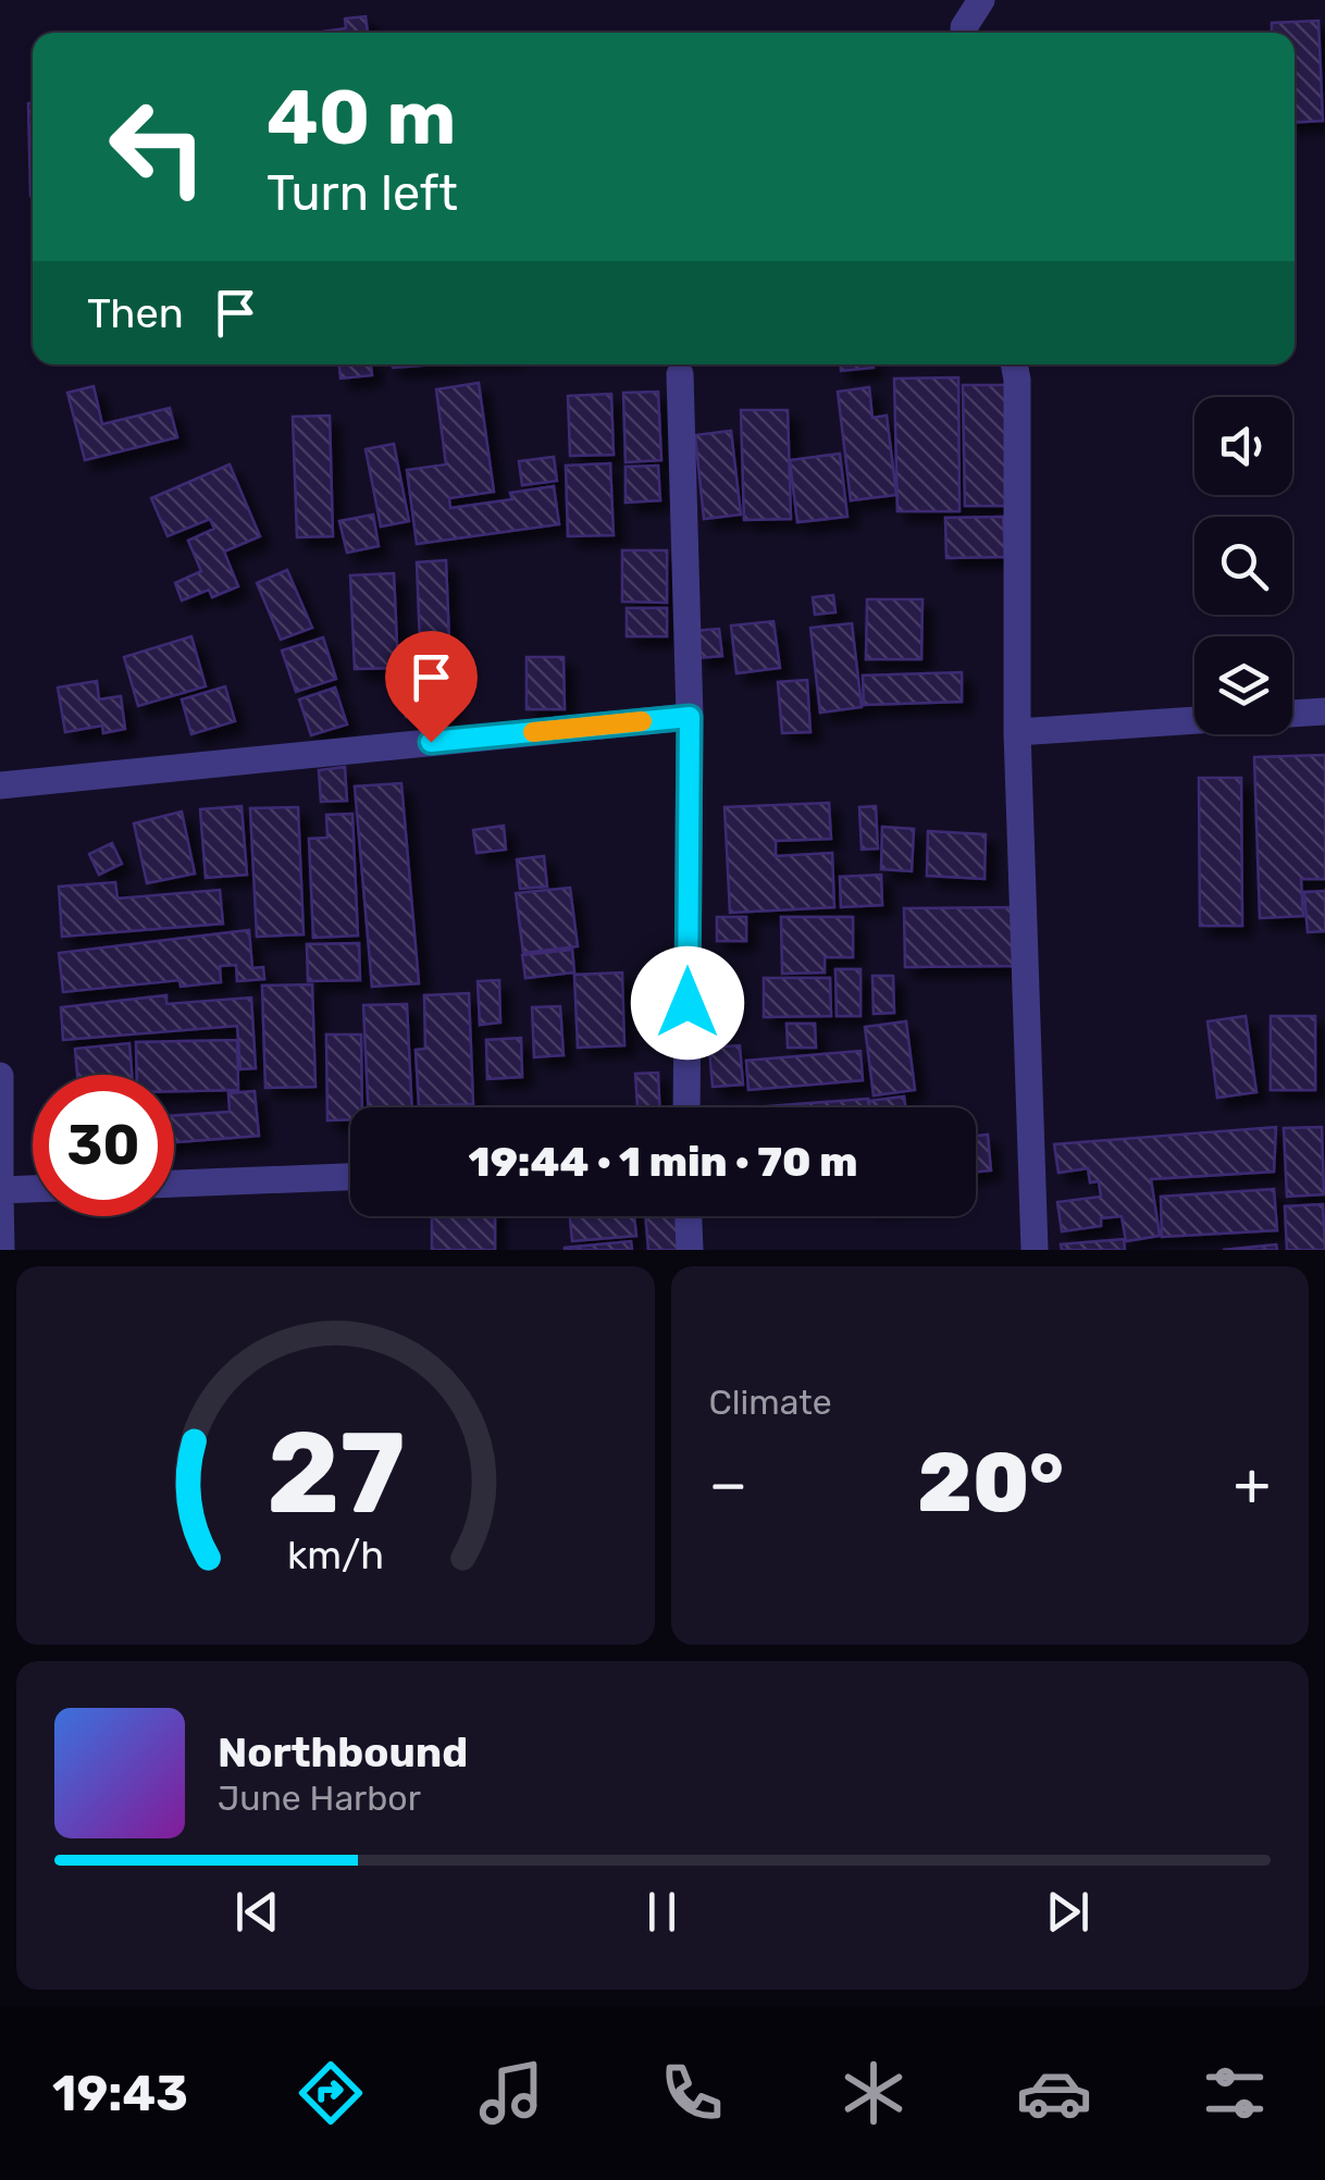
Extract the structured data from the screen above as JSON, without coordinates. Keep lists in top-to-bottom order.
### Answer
{
  "page": {
    "turn": ["40 m", "Turn left"],
    "then": "Then",
    "limit": "30",
    "trip": "19:44 · 1 min · 70 m",
    "tile": "Climate",
    "heat": ["−", "20°", "+"],
    "song": ["Northbound", "June Harbor"],
    "tabs": "19:43",
    "gauge": ["27", "km/h"]
  }
}
